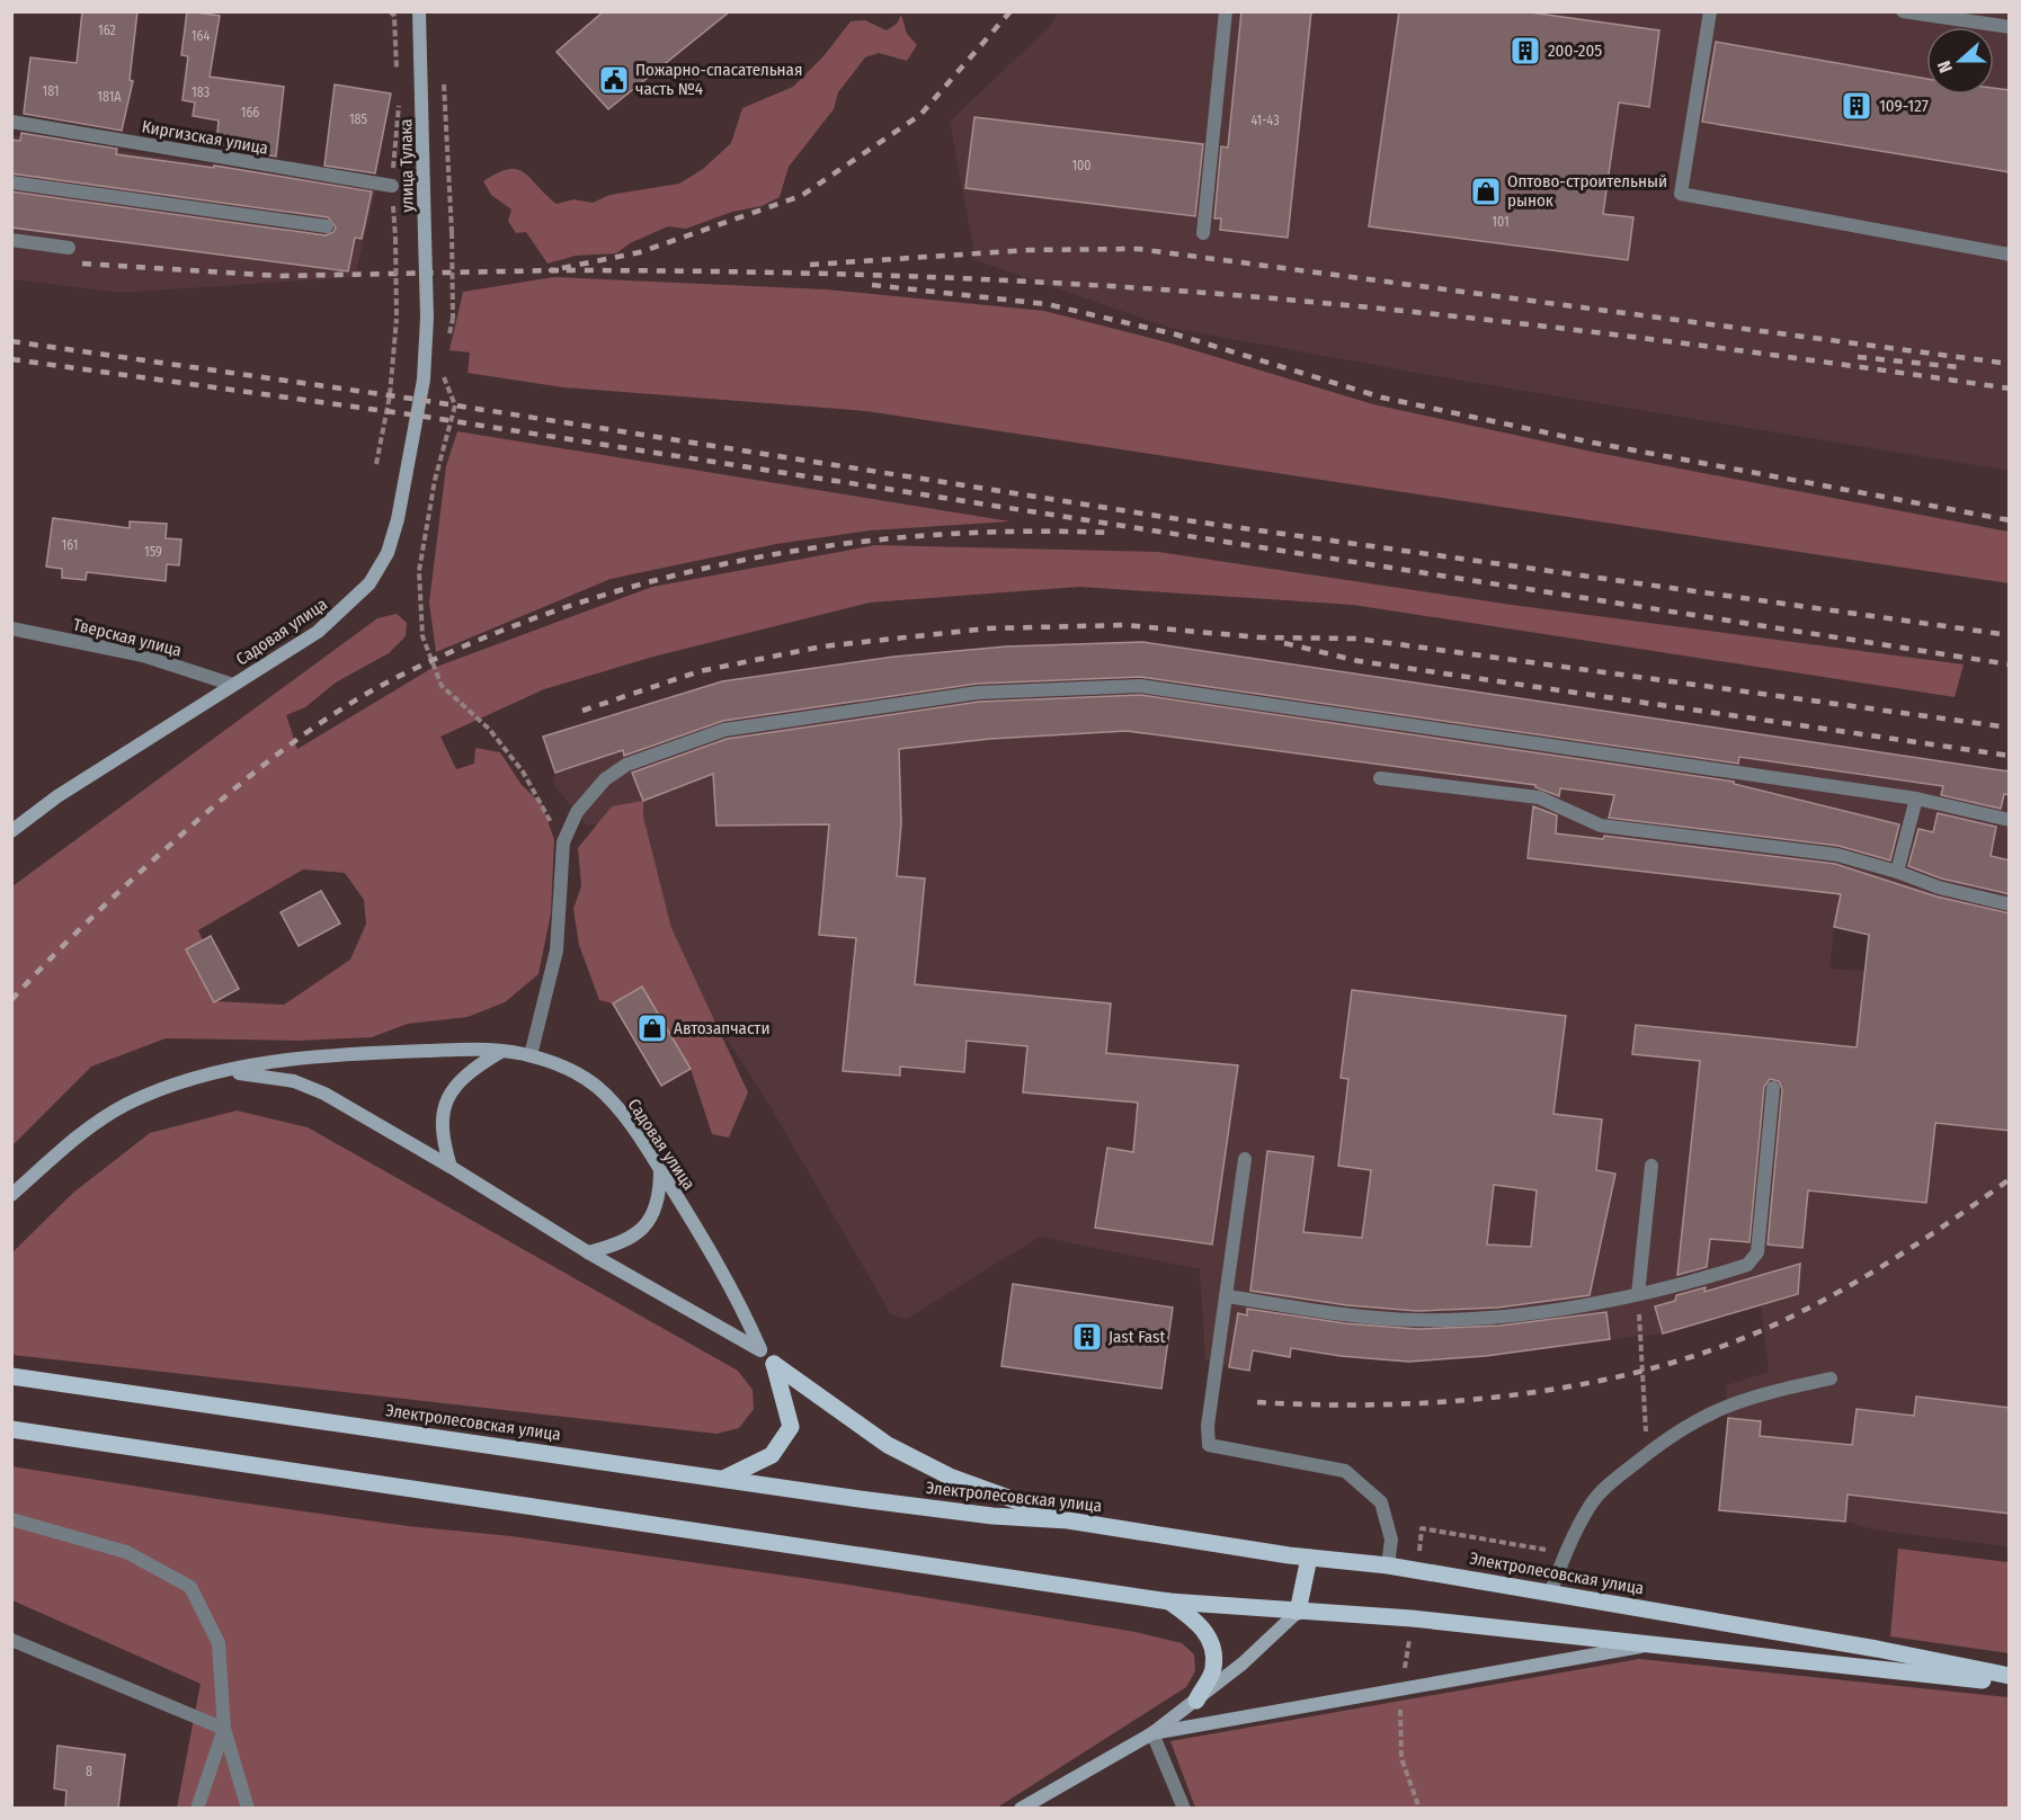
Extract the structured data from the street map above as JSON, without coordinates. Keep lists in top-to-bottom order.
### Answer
{
  "streets": {
    "main road": ["Электролесовская улица"],
    "street": [
      "Киргизская улица",
      "улица Тулака",
      "Садовая улица",
      "Тверская улица"
    ]
  },
  "crossings": [
    ["улица Тулака", "Садовая улица"],
    ["Садовая улица", "Тверская улица"]
  ],
  "places": {
    "building": ["200-205", "109-127", "Jast Fast"],
    "public building": ["Пожарно-спасательная часть №4"],
    "shop": ["Оптово-строительный рынок", "Автозапчасти"]
  },
  "house_numbers": [
    "162",
    "164",
    "181",
    "183",
    "181А",
    "166",
    "185",
    "41-43",
    "100",
    "101",
    "161",
    "159",
    "8"
  ],
  "north": "left"
}
